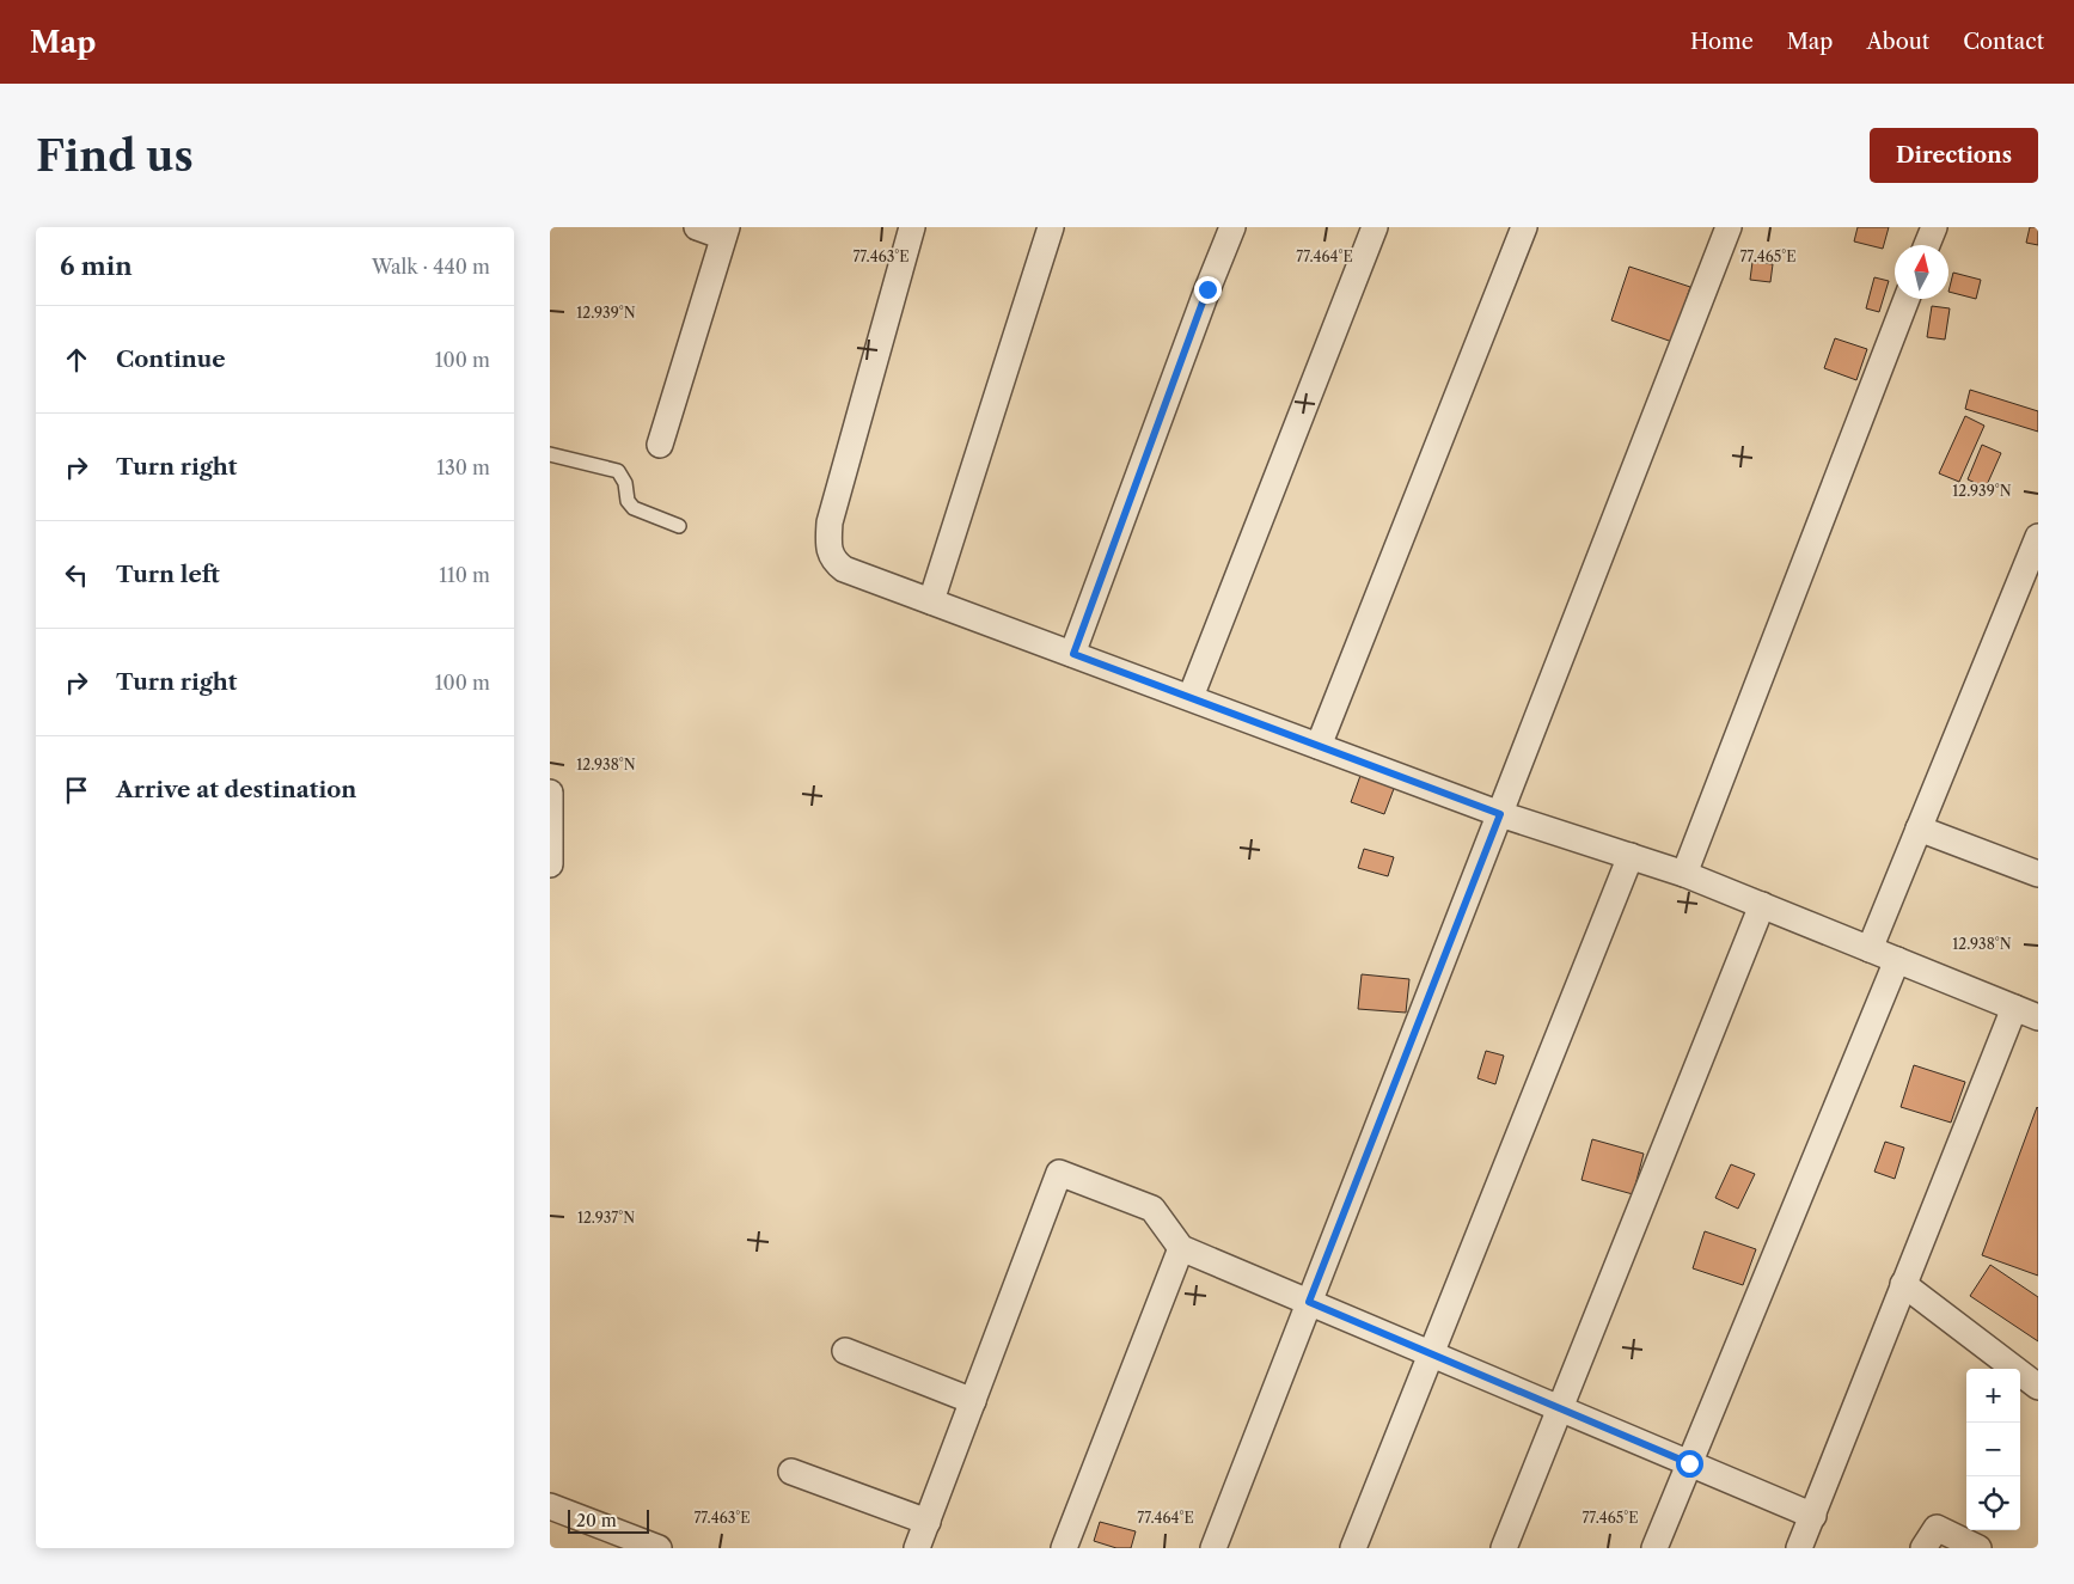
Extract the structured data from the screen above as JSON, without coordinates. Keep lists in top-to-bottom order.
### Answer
{
  "scale_bar": "20 m",
  "north": "top",
  "page": {
    "header": "Map",
    "nav": [
      "Home",
      "Map",
      "About",
      "Contact"
    ],
    "buttons": "Directions",
    "title": "Find us",
    "heading": ["6 min", "Walk · 440 m"],
    "list": [
      ["Continue", "100 m"],
      ["Turn right", "130 m"],
      ["Turn left", "110 m"],
      ["Turn right", "100 m"],
      "Arrive at destination"
    ],
    "map_buttons": ["+", "−"],
    "scale": "20 m"
  },
  "coordinates": [
    "77.463°E",
    "77.464°E",
    "77.465°E",
    "12.939°N",
    "12.938°N",
    "12.937°N"
  ]
}
